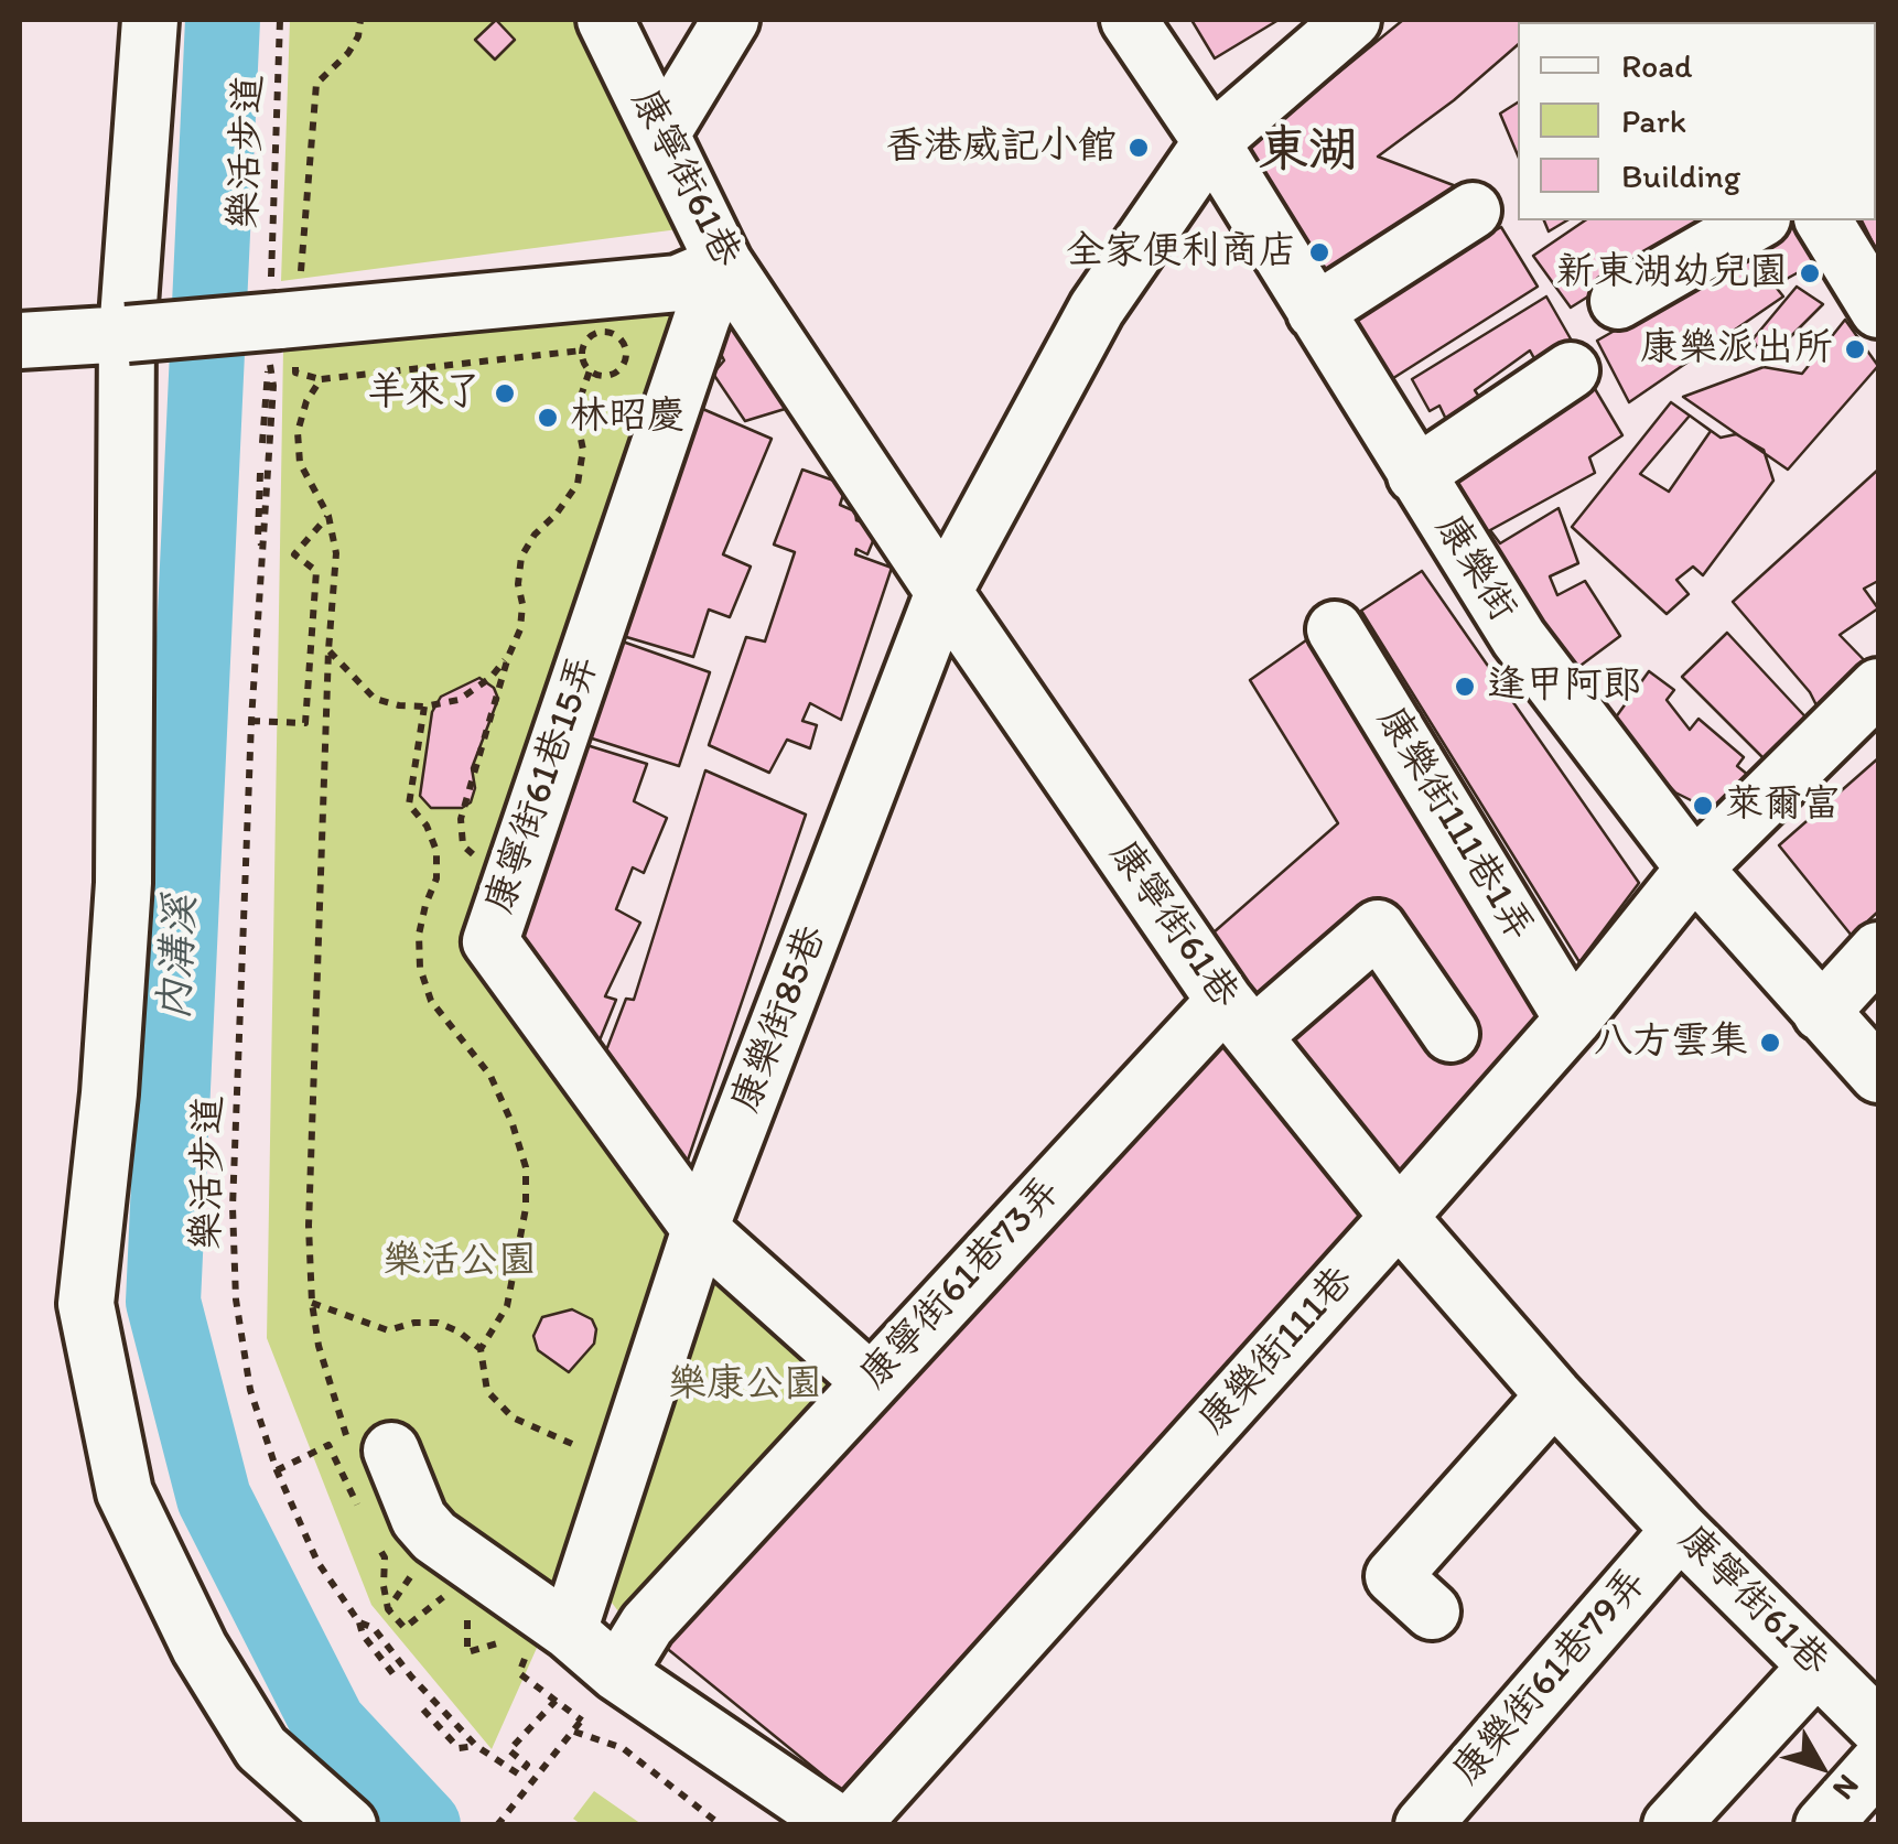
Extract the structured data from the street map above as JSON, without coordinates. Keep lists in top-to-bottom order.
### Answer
{
  "streets": {
    "street": [
      "康寧街61巷",
      "康樂街",
      "康寧街61巷15弄",
      "康樂街111巷1弄",
      "康樂街85巷",
      "康寧街61巷73弄",
      "康樂街111巷",
      "康樂街61巷79弄"
    ],
    "path": ["樂活步道"]
  },
  "crossings": [
    ["康寧街61巷", "康寧街61巷15弄"],
    ["康寧街61巷", "康樂街85巷"],
    ["康寧街61巷", "康寧街61巷73弄"],
    ["康寧街61巷", "康樂街111巷"],
    ["康寧街61巷", "康樂街61巷79弄"],
    ["康樂街", "康樂街85巷"],
    ["康樂街", "康樂街111巷"],
    ["康寧街61巷15弄", "康樂街85巷"],
    ["康寧街61巷15弄", "康寧街61巷73弄"],
    ["康樂街111巷1弄", "康樂街111巷"]
  ],
  "districts": ["東湖"],
  "water": ["內溝溪"],
  "parks": ["樂活公園", "樂康公園"],
  "places": [
    "香港威記小館",
    "全家便利商店",
    "新東湖幼兒園",
    "康樂派出所",
    "羊來了",
    "林昭慶",
    "逢甲阿郎",
    "萊爾富",
    "八方雲集"
  ],
  "legend": ["Road", "Park", "Building"],
  "north": "bottom right"
}
